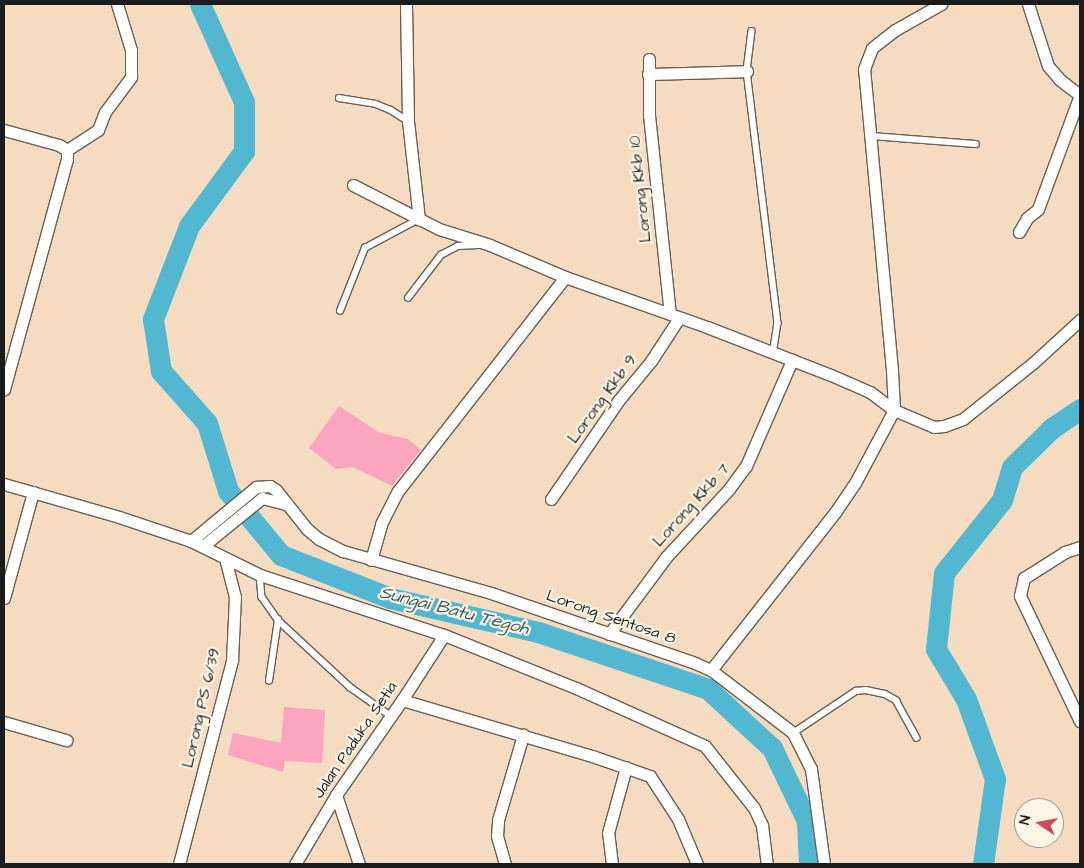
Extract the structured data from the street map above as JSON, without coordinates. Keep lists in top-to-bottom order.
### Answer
{
  "streets": {
    "street": [
      "Lorong Kkb 10",
      "Lorong Kkb 9",
      "Lorong Kkb 7",
      "Lorong Sentosa 8",
      "Lorong PS 6/39",
      "Jalan Paduka Setia"
    ]
  },
  "crossings": [
    ["Lorong Kkb 10", "Lorong Kkb 9"],
    ["Lorong Kkb 7", "Lorong Sentosa 8"]
  ],
  "water": ["Sungai Batu Tegoh"],
  "north": "left"
}
